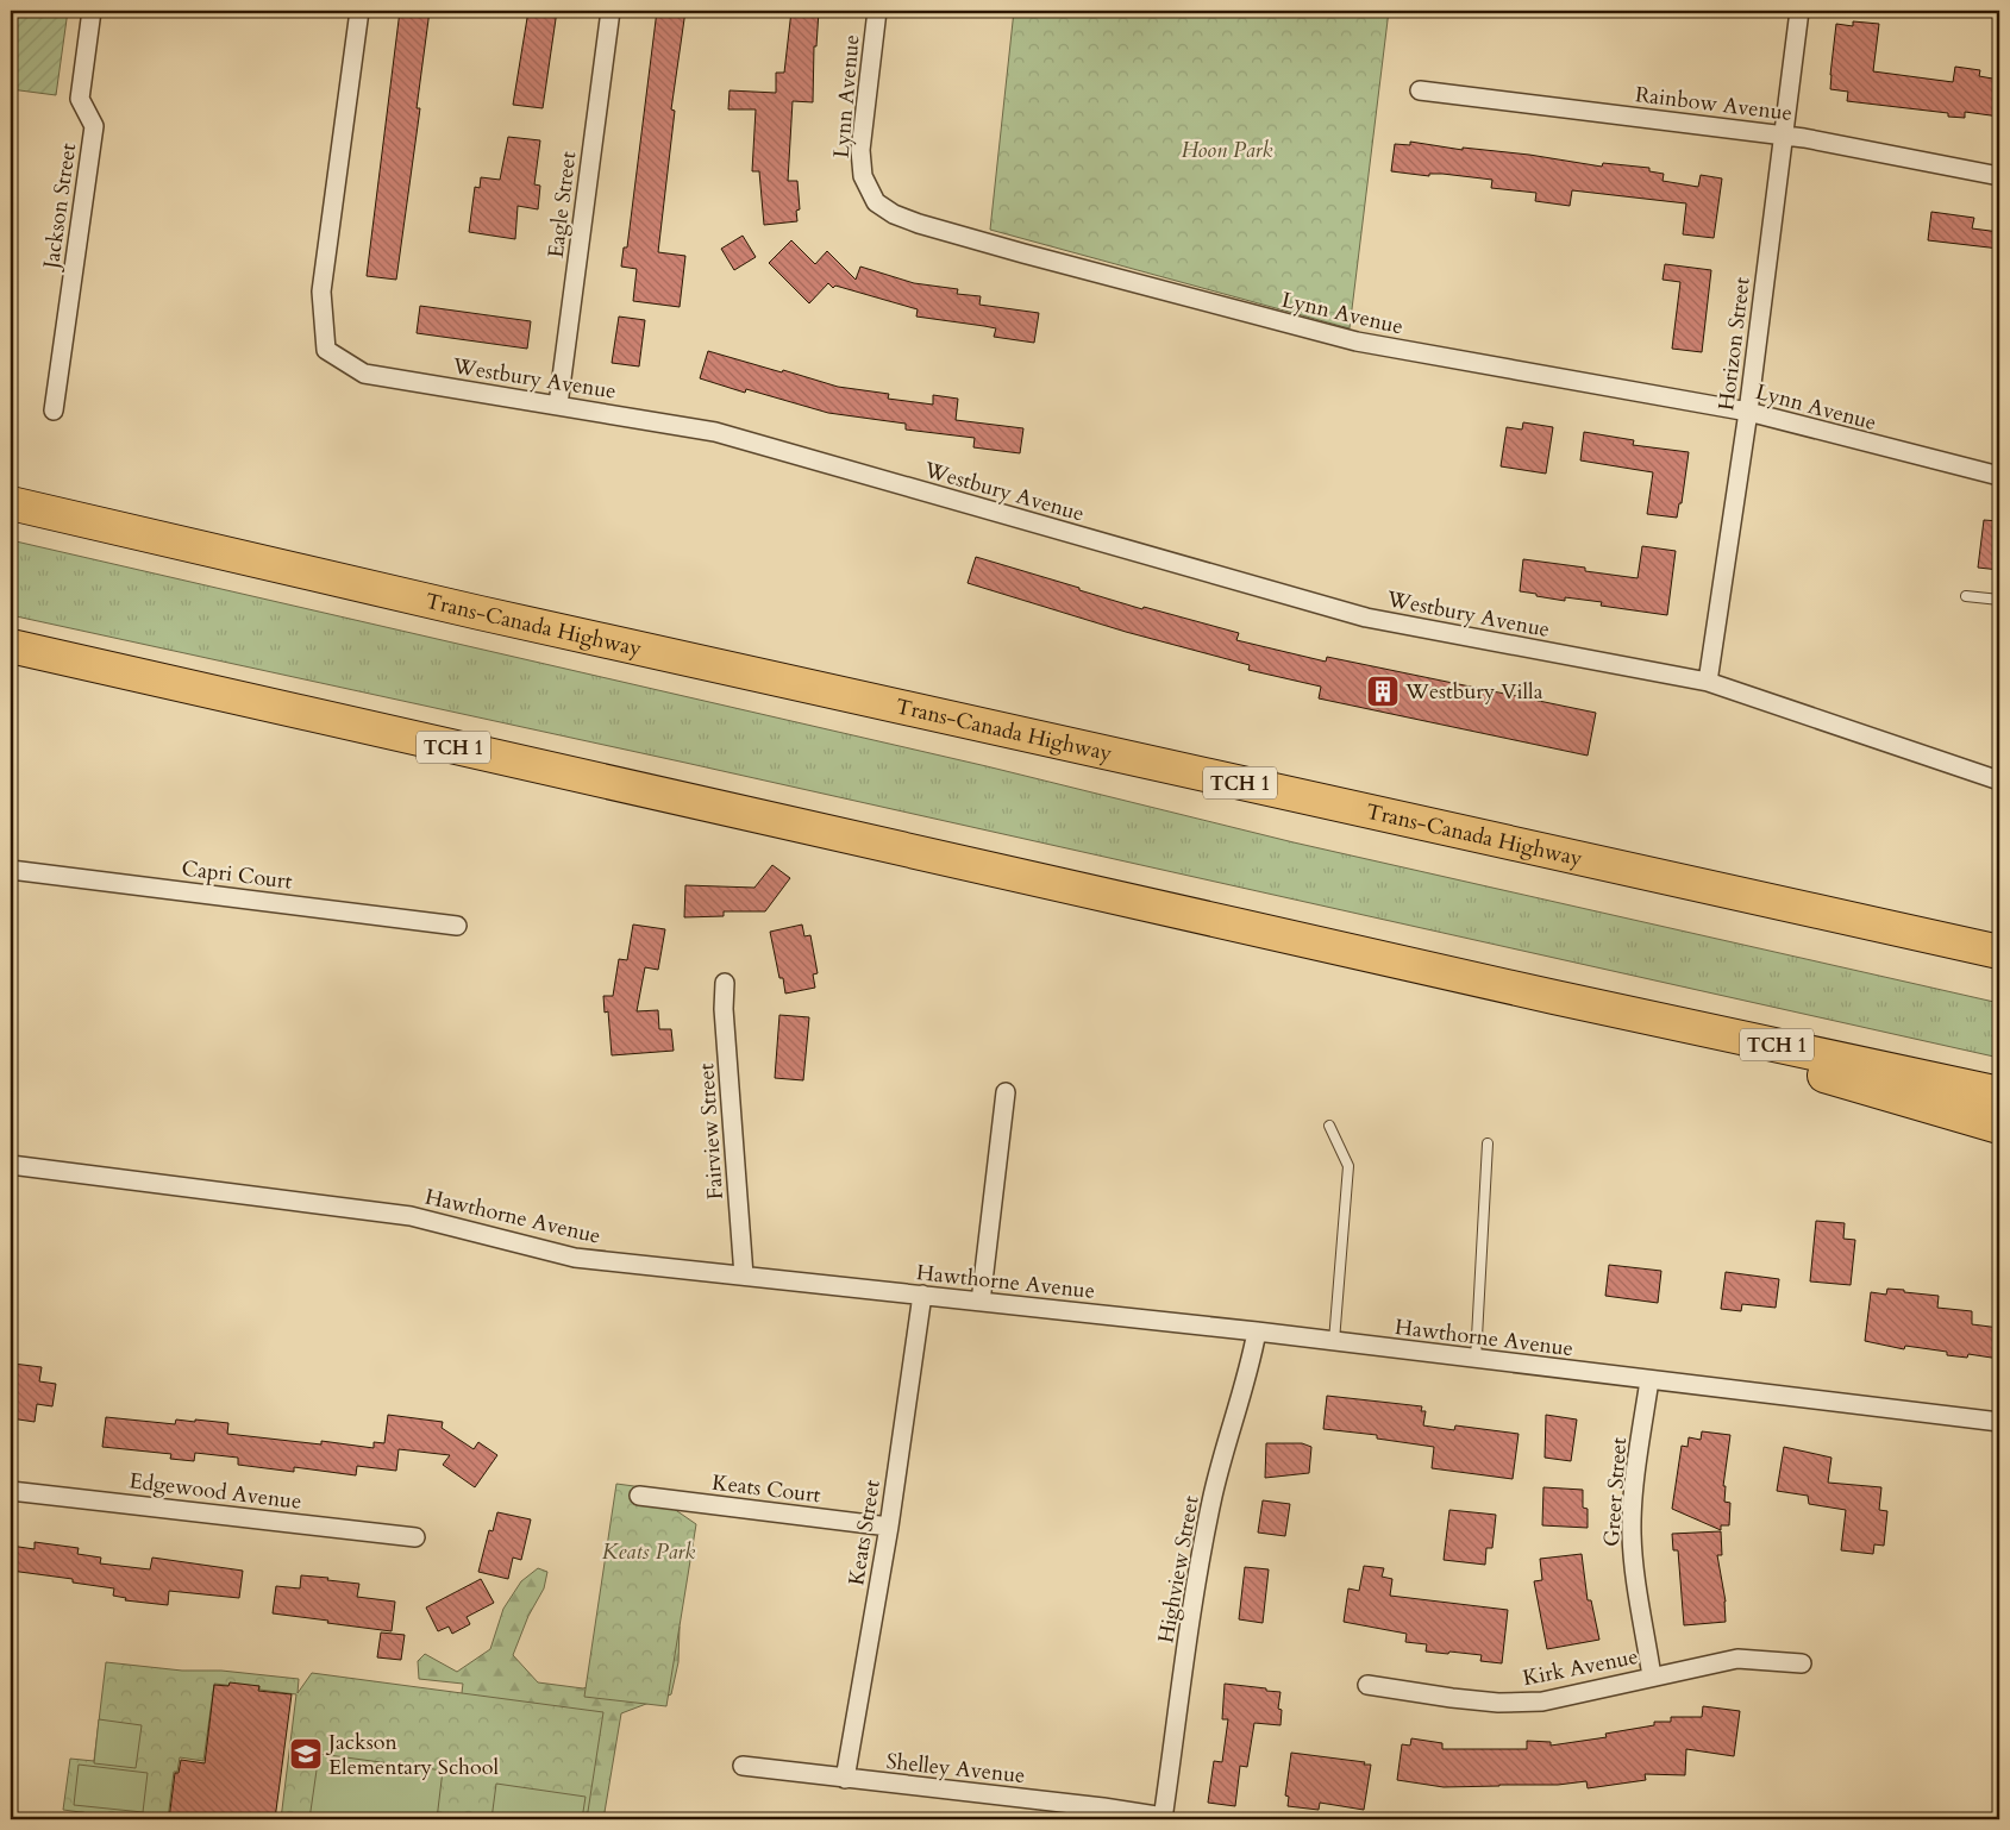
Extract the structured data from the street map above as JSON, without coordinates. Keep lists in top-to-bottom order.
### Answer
{
  "streets": {
    "highway": ["Trans-Canada Highway", "TCH 1"],
    "street": [
      "Lynn Avenue",
      "Rainbow Avenue",
      "Eagle Street",
      "Jackson Street",
      "Horizon Street",
      "Westbury Avenue",
      "Capri Court",
      "Fairview Street",
      "Hawthorne Avenue",
      "Keats Court",
      "Edgewood Avenue",
      "Greer Street",
      "Keats Street",
      "Highview Street",
      "Kirk Avenue",
      "Shelley Avenue"
    ]
  },
  "crossings": [
    ["Lynn Avenue", "Horizon Street"],
    ["Rainbow Avenue", "Horizon Street"],
    ["Eagle Street", "Westbury Avenue"],
    ["Horizon Street", "Westbury Avenue"],
    ["Fairview Street", "Hawthorne Avenue"],
    ["Hawthorne Avenue", "Greer Street"],
    ["Hawthorne Avenue", "Keats Street"],
    ["Hawthorne Avenue", "Highview Street"],
    ["Keats Court", "Keats Street"],
    ["Greer Street", "Kirk Avenue"],
    ["Keats Street", "Shelley Avenue"],
    ["Highview Street", "Shelley Avenue"]
  ],
  "parks": ["Hoon Park", "Keats Park"],
  "places": {
    "building": ["Westbury Villa"],
    "school or university": ["Jackson Elementary School"]
  }
}
